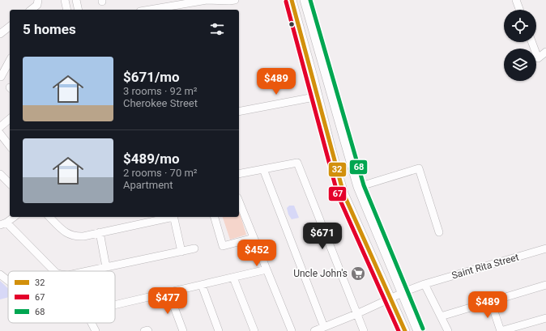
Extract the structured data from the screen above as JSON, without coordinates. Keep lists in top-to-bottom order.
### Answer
{
  "streets": {
    "street": ["Saint Rita Street"]
  },
  "places": {
    "supermarket": ["Uncle John's"]
  },
  "lines": ["transit line 32", "transit line 68", "transit line 67"],
  "legend": ["32", "67", "68"],
  "page": {
    "heading": "5 homes",
    "list": [
      {
        "name": "$671/mo",
        "note": "3 rooms · 92 m² · Cherokee Street"
      },
      {
        "name": "$489/mo",
        "note": "2 rooms · 70 m² · Apartment"
      }
    ],
    "price": [
      "$489",
      "$671",
      "$452",
      "$477",
      "$489"
    ]
  }
}
